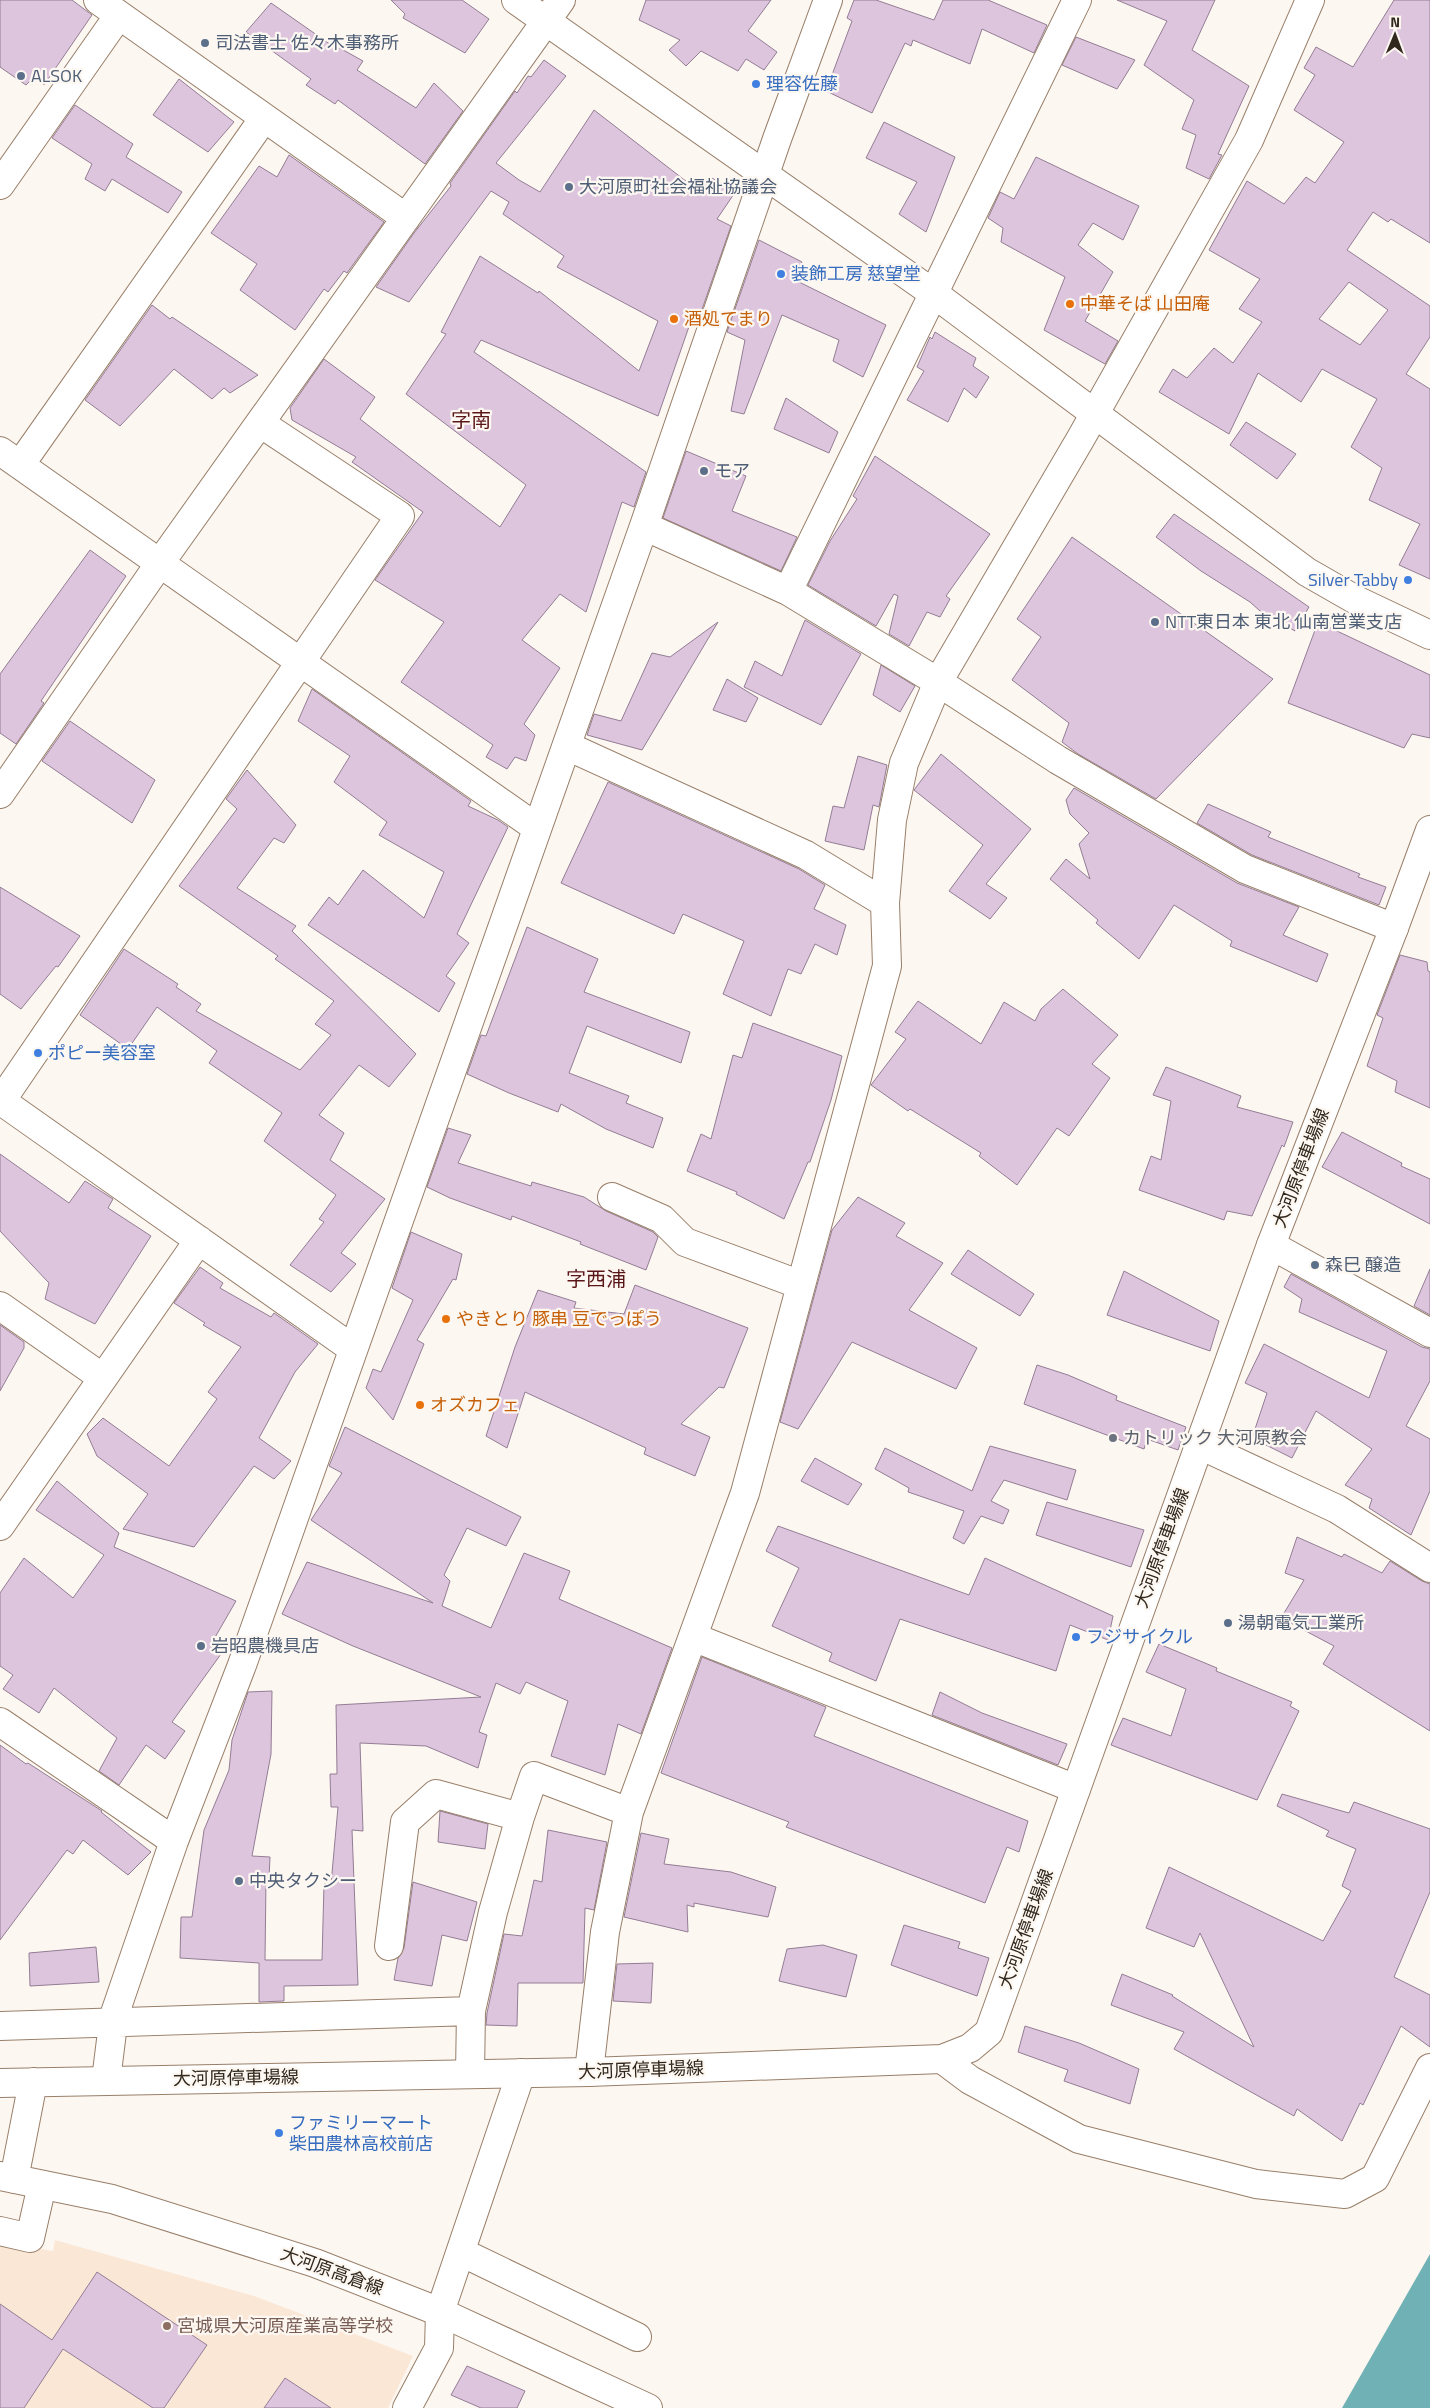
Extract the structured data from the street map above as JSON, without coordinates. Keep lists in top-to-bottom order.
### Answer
{
  "streets": {
    "street": ["大河原停車場線", "大河原高倉線"]
  },
  "districts": ["字南", "字西浦"],
  "places": [
    "司法書士 佐々木事務所",
    "ALSOK",
    "理容佐藤",
    "大河原町社会福祉協議会",
    "装飾工房 慈望堂",
    "中華そば 山田庵",
    "酒処てまり",
    "モア",
    "Silver Tabby",
    "NTT東日本 東北 仙南営業支店",
    "ポピー美容室",
    "森巳 醸造",
    "やきとり 豚串 豆でっぽう",
    "オズカフェ",
    "カトリック 大河原教会",
    "湯朝電気工業所",
    "フジサイクル",
    "岩昭農機具店",
    "中央タクシー",
    "ファミリーマート 柴田農林高校前店",
    "宮城県大河原産業高等学校"
  ],
  "north": "top"
}
